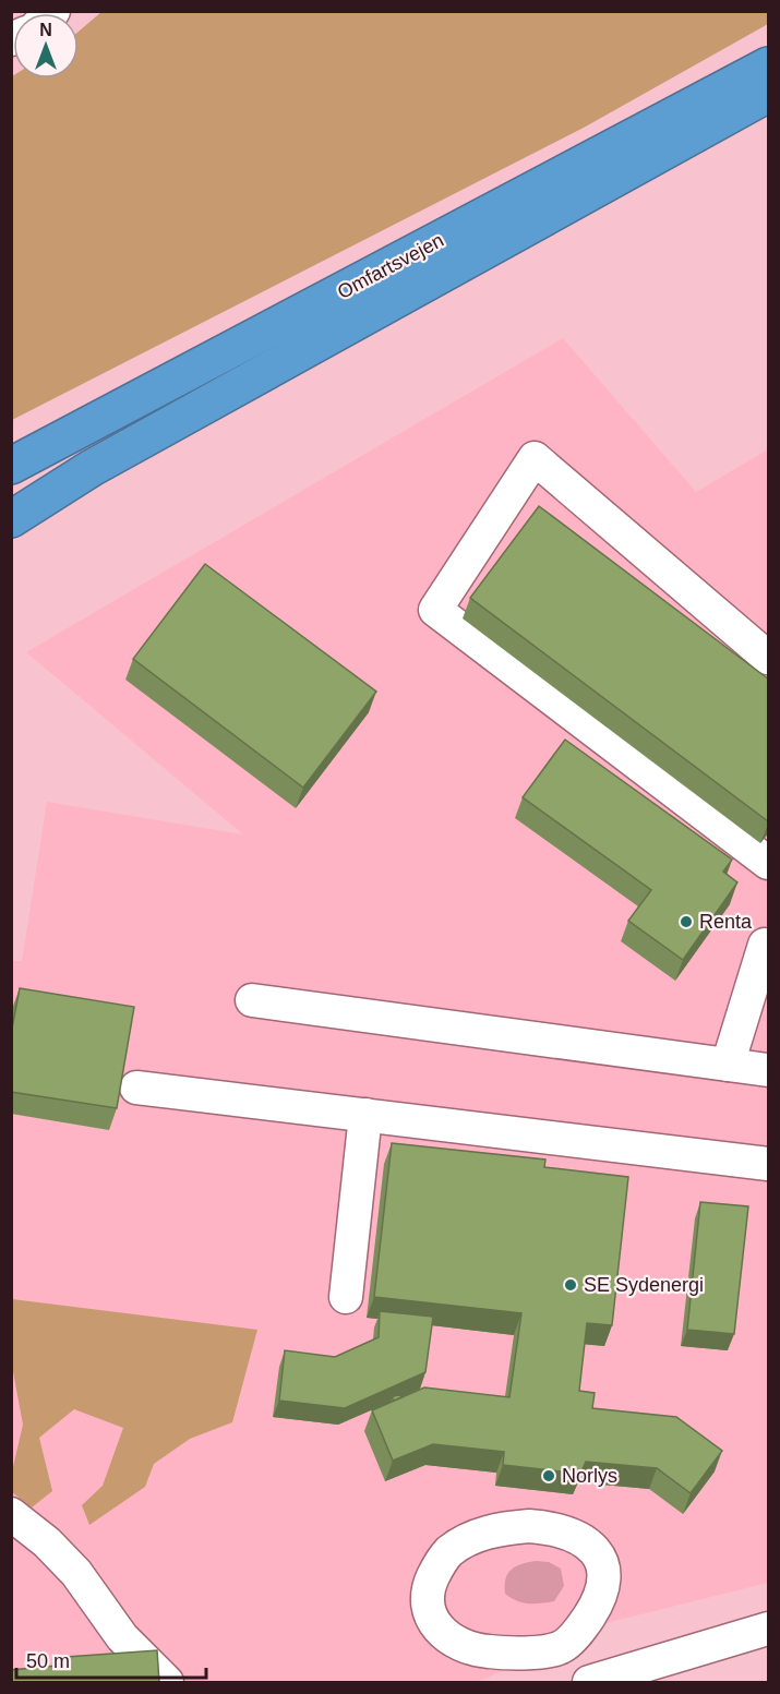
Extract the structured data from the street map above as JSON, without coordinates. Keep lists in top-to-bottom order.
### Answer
{
  "streets": {
    "highway": ["Omfartsvejen"]
  },
  "places": ["Renta", "SE Sydenergi", "Norlys"],
  "scale_bar": "50 m",
  "north": "top"
}
